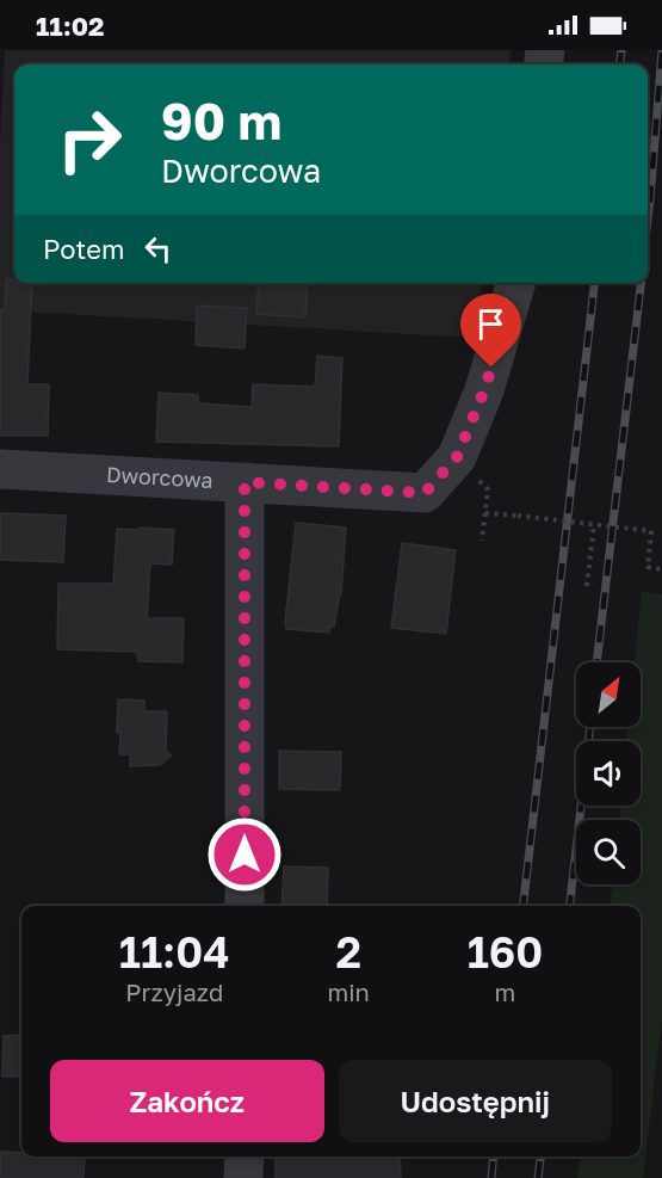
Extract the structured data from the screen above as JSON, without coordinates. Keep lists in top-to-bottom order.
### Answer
{
  "streets": {
    "street": ["Dworcowa"]
  },
  "north": "top right",
  "page": {
    "status": "11:02",
    "turn": ["90 m", "Dworcowa"],
    "then": "Potem",
    "eta": [
      "11:04",
      "Przyjazd",
      "2",
      "min",
      "160",
      "m"
    ],
    "buttons": ["Zakończ", "Udostępnij"]
  }
}
